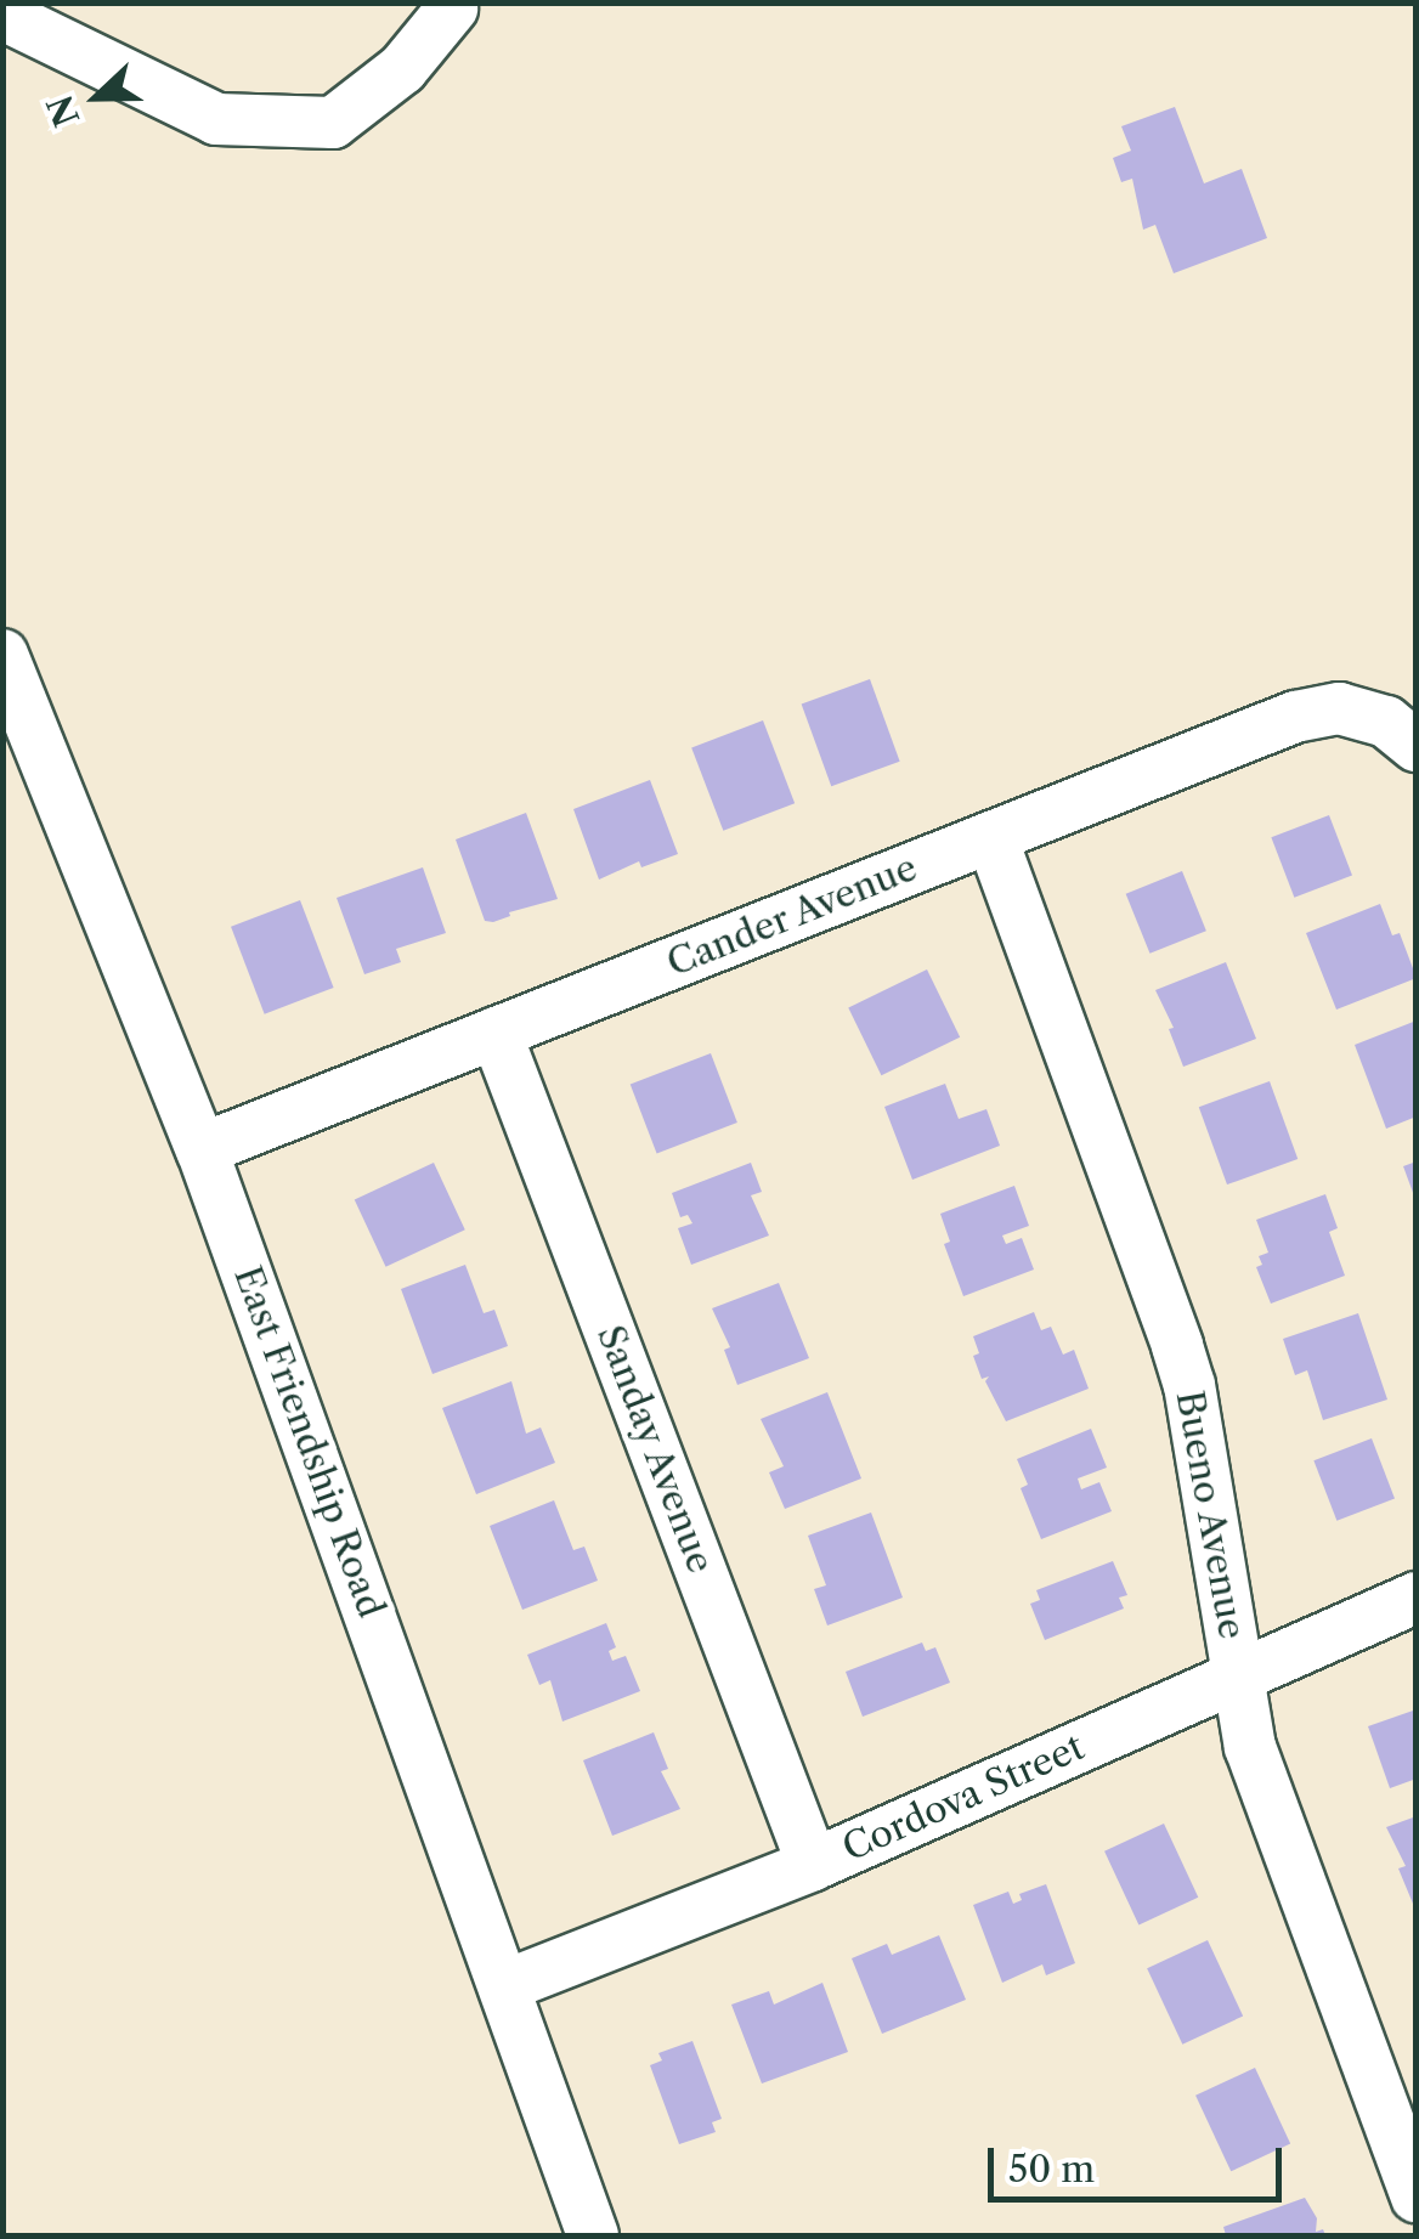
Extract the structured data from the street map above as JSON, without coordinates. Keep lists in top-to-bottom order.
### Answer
{
  "streets": {
    "street": [
      "Cander Avenue",
      "East Friendship Road",
      "Sanday Avenue",
      "Bueno Avenue",
      "Cordova Street"
    ]
  },
  "crossings": [
    ["Cander Avenue", "East Friendship Road"],
    ["Cander Avenue", "Sanday Avenue"],
    ["Cander Avenue", "Bueno Avenue"],
    ["East Friendship Road", "Cordova Street"],
    ["Sanday Avenue", "Cordova Street"],
    ["Bueno Avenue", "Cordova Street"]
  ],
  "scale_bar": "50 m",
  "north": "left"
}
